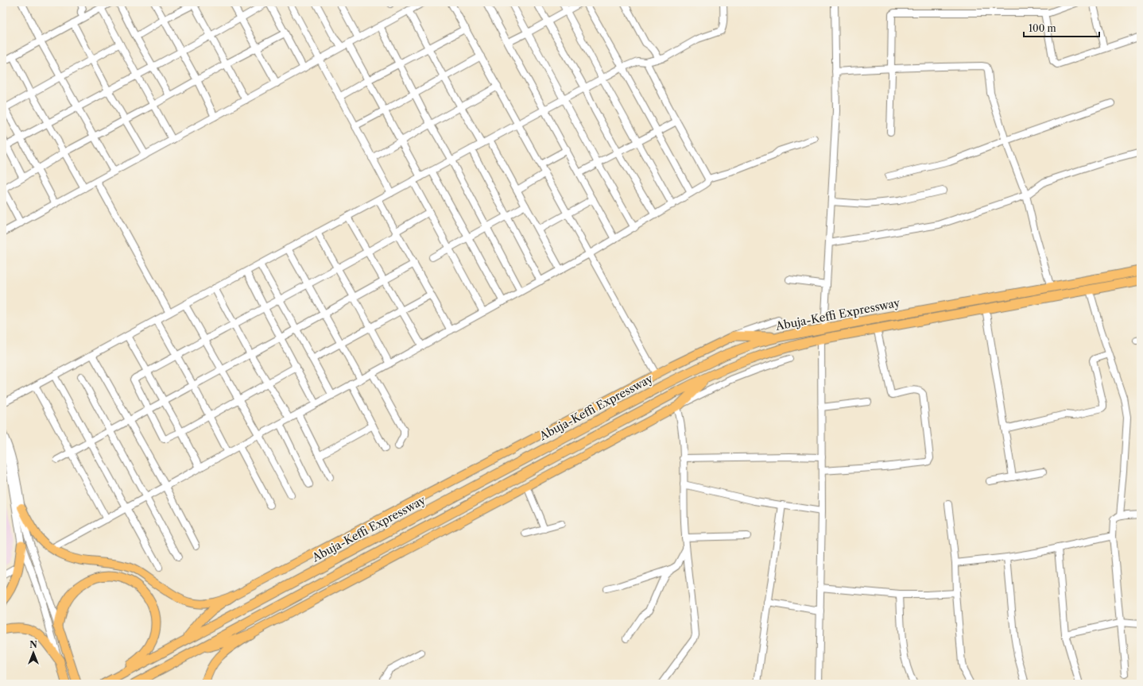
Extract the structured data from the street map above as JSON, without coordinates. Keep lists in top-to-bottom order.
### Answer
{
  "streets": {
    "highway": ["Abuja-Keffi Expressway"]
  },
  "scale_bar": "100 m",
  "north": "top"
}
